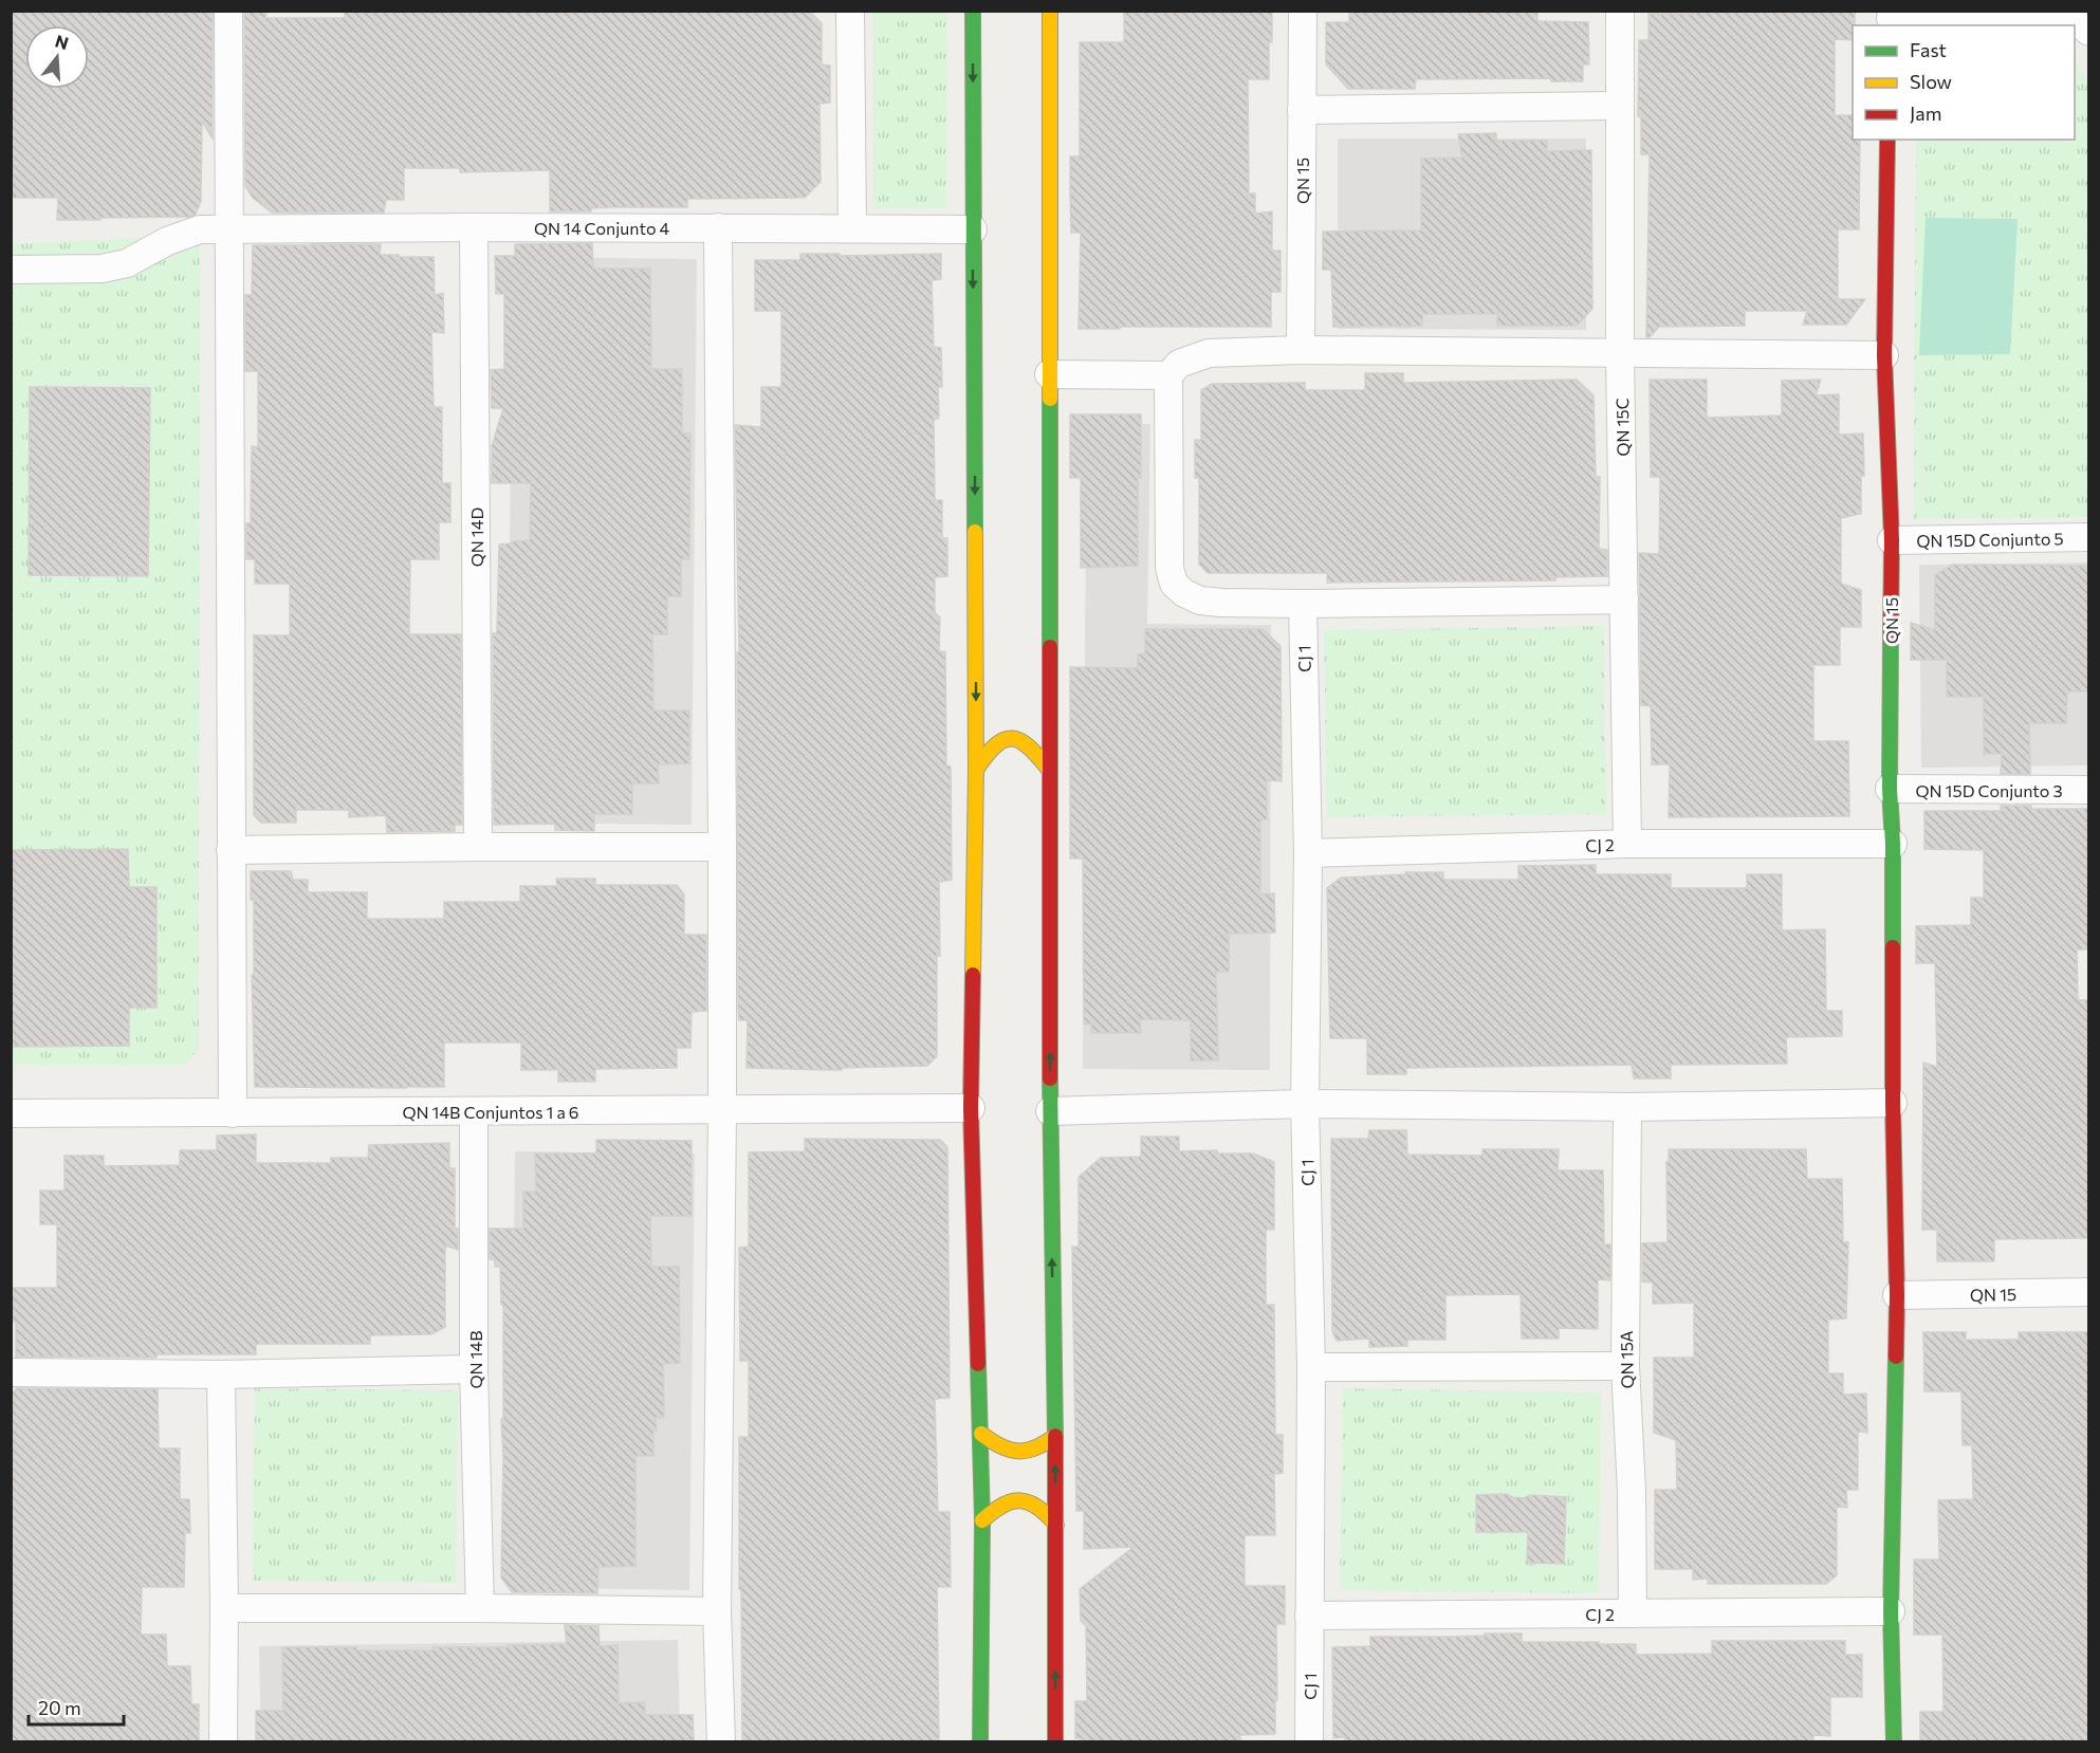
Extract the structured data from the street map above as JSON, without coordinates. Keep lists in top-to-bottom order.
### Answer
{
  "streets": {
    "main road": ["QN 15"],
    "street": [
      "QN 14 Conjunto 4",
      "QN 15C",
      "QN 14D",
      "QN 15D Conjunto 5",
      "CJ 1",
      "QN 15D Conjunto 3",
      "CJ 2",
      "QN 14B Conjuntos 1 a 6",
      "QN 14B",
      "QN 15A"
    ]
  },
  "crossings": [
    ["QN 15", "QN 15D Conjunto 5"],
    ["QN 15", "QN 15D Conjunto 3"],
    ["QN 15", "CJ 2"],
    ["QN 14 Conjunto 4", "QN 14D"],
    ["QN 15C", "CJ 2"],
    ["CJ 1", "CJ 2"],
    ["CJ 2", "QN 15A"],
    ["QN 14B Conjuntos 1 a 6", "QN 14B"]
  ],
  "legend": ["Fast", "Slow", "Jam"],
  "scale_bar": "20 m",
  "north": "top"
}
